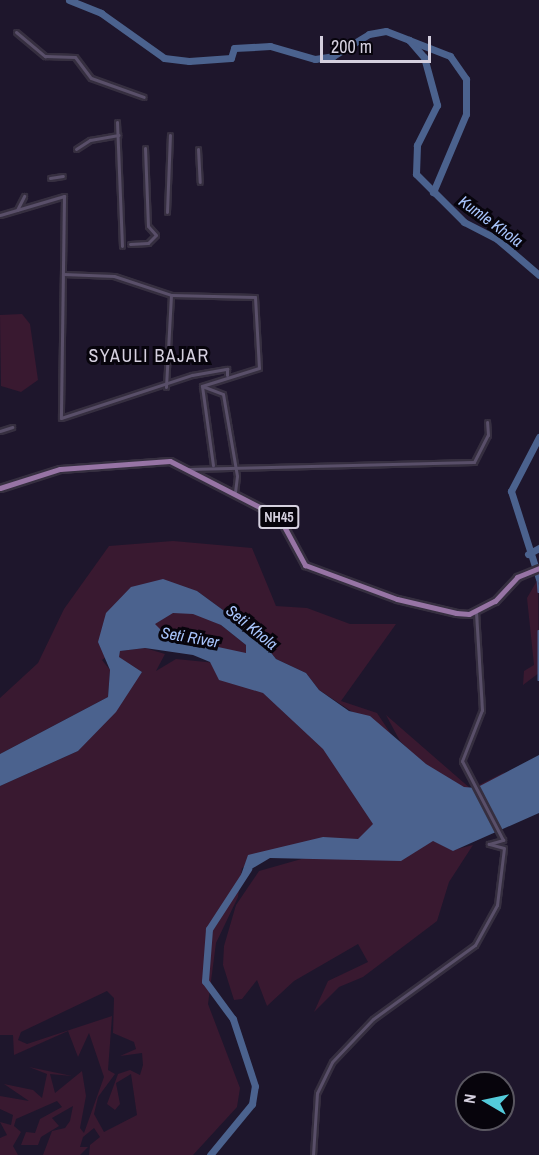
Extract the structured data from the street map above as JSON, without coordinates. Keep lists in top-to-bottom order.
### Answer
{
  "streets": {
    "main road": ["NH45"]
  },
  "districts": ["SYAULI BAJAR"],
  "water": ["Kumle Khola", "Seti Khola", "Seti River"],
  "scale_bar": "200 m",
  "north": "left"
}
